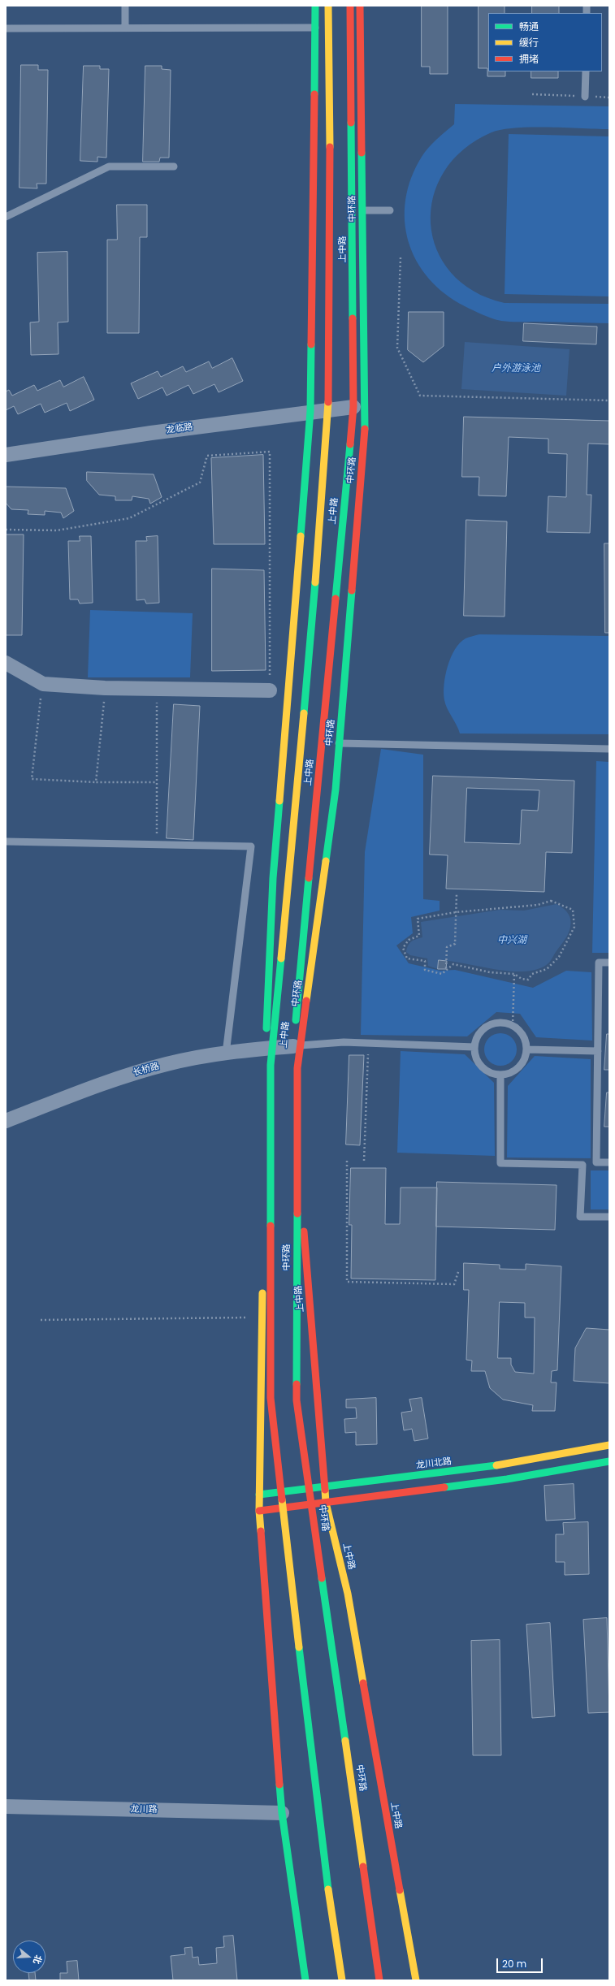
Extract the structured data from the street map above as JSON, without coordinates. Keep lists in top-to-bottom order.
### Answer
{
  "streets": {
    "main road": ["中环路", "上中路", "龙川北路"],
    "street": ["龙临路", "长桥路", "龙川路"]
  },
  "crossings": [
    ["上中路", "龙临路"],
    ["上中路", "长桥路"],
    ["上中路", "龙川北路"]
  ],
  "water": ["户外游泳池", "中兴湖"],
  "legend": ["畅通", "缓行", "拥堵"],
  "scale_bar": "20 m",
  "north": "right"
}
